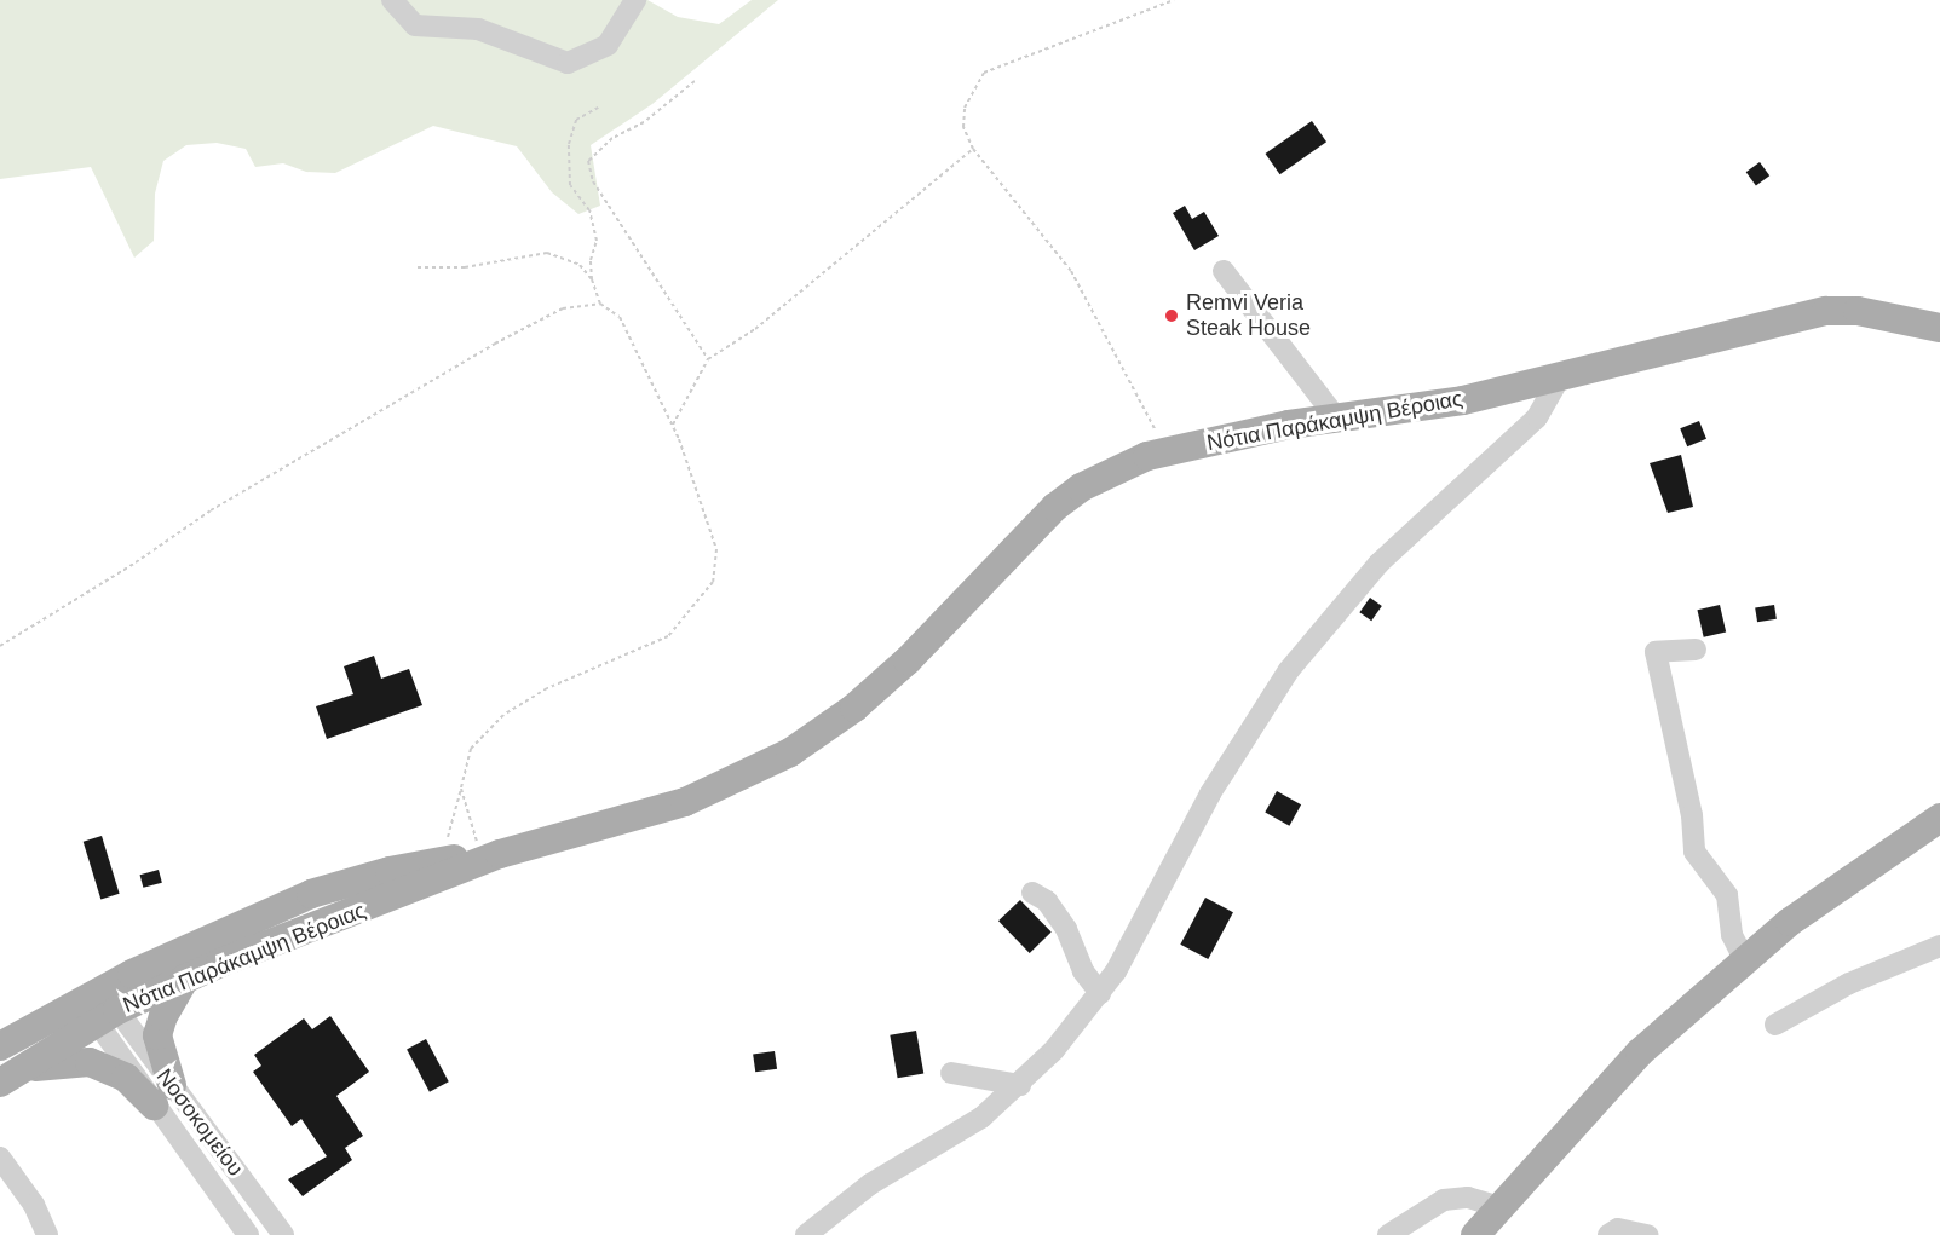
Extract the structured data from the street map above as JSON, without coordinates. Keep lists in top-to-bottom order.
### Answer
{
  "streets": {
    "main road": ["Νότια Παράκαμψη Βέροιας"],
    "street": ["Νοσοκομείου"]
  },
  "places": ["Remvi Veria Steak House"]
}
